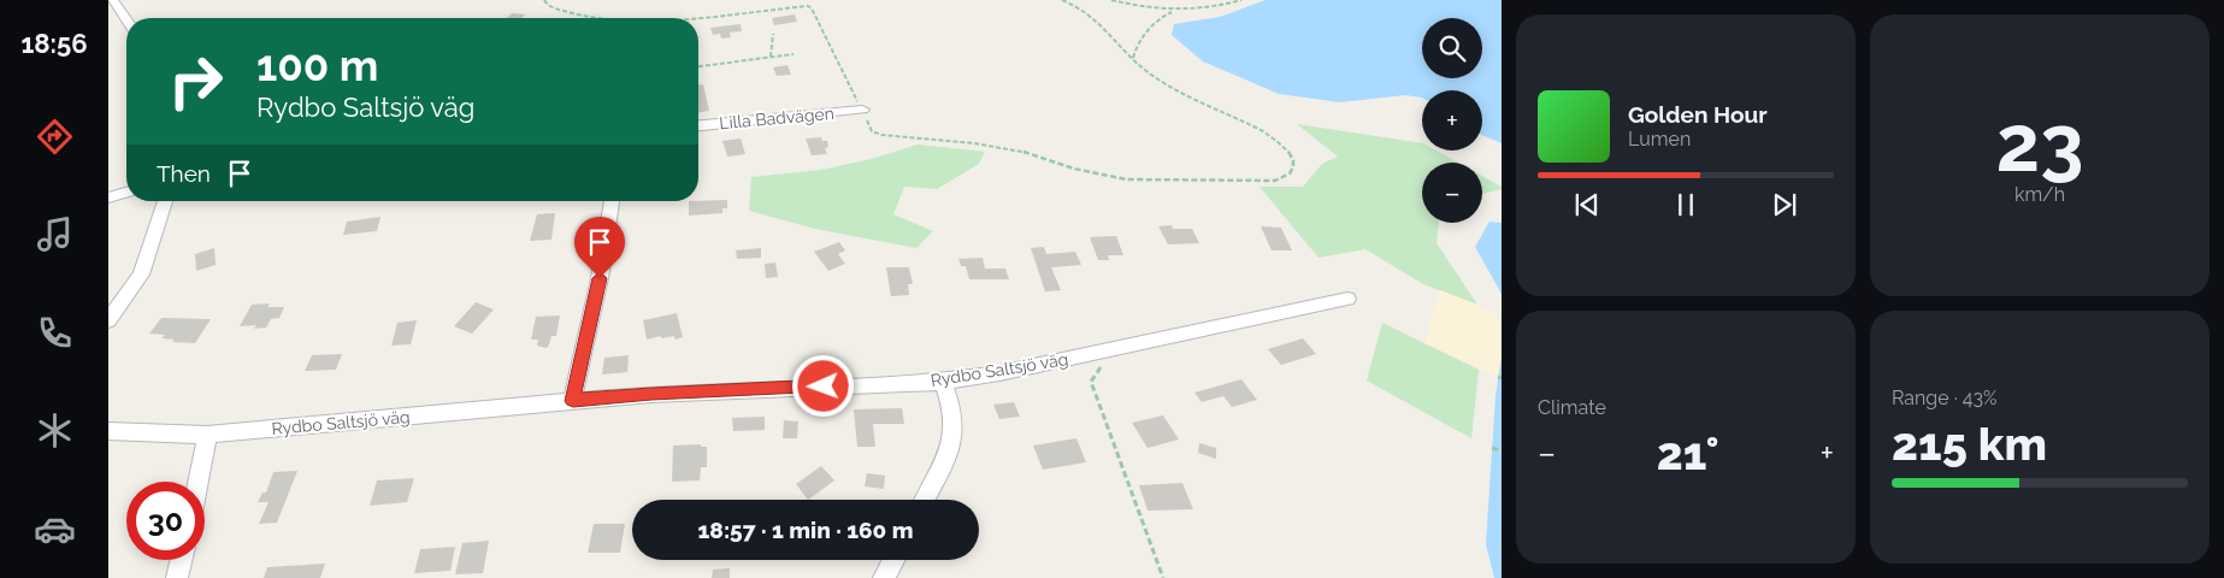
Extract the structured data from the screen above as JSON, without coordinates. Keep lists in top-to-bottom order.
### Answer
{
  "streets": {
    "street": ["Lilla Badvägen", "Rydbo Saltsjö väg"]
  },
  "page": {
    "tabs": "18:56",
    "tile": [
      ["23", "km/h"],
      "Climate",
      ["Range · 43%", "215 km"]
    ],
    "map_buttons": ["+", "−"],
    "turn": ["100 m", "Rydbo Saltsjö väg"],
    "song": ["Golden Hour", "Lumen"],
    "then": "Then",
    "heat": ["−", "21°", "+"],
    "limit": "30",
    "trip": "18:57 · 1 min · 160 m"
  }
}
